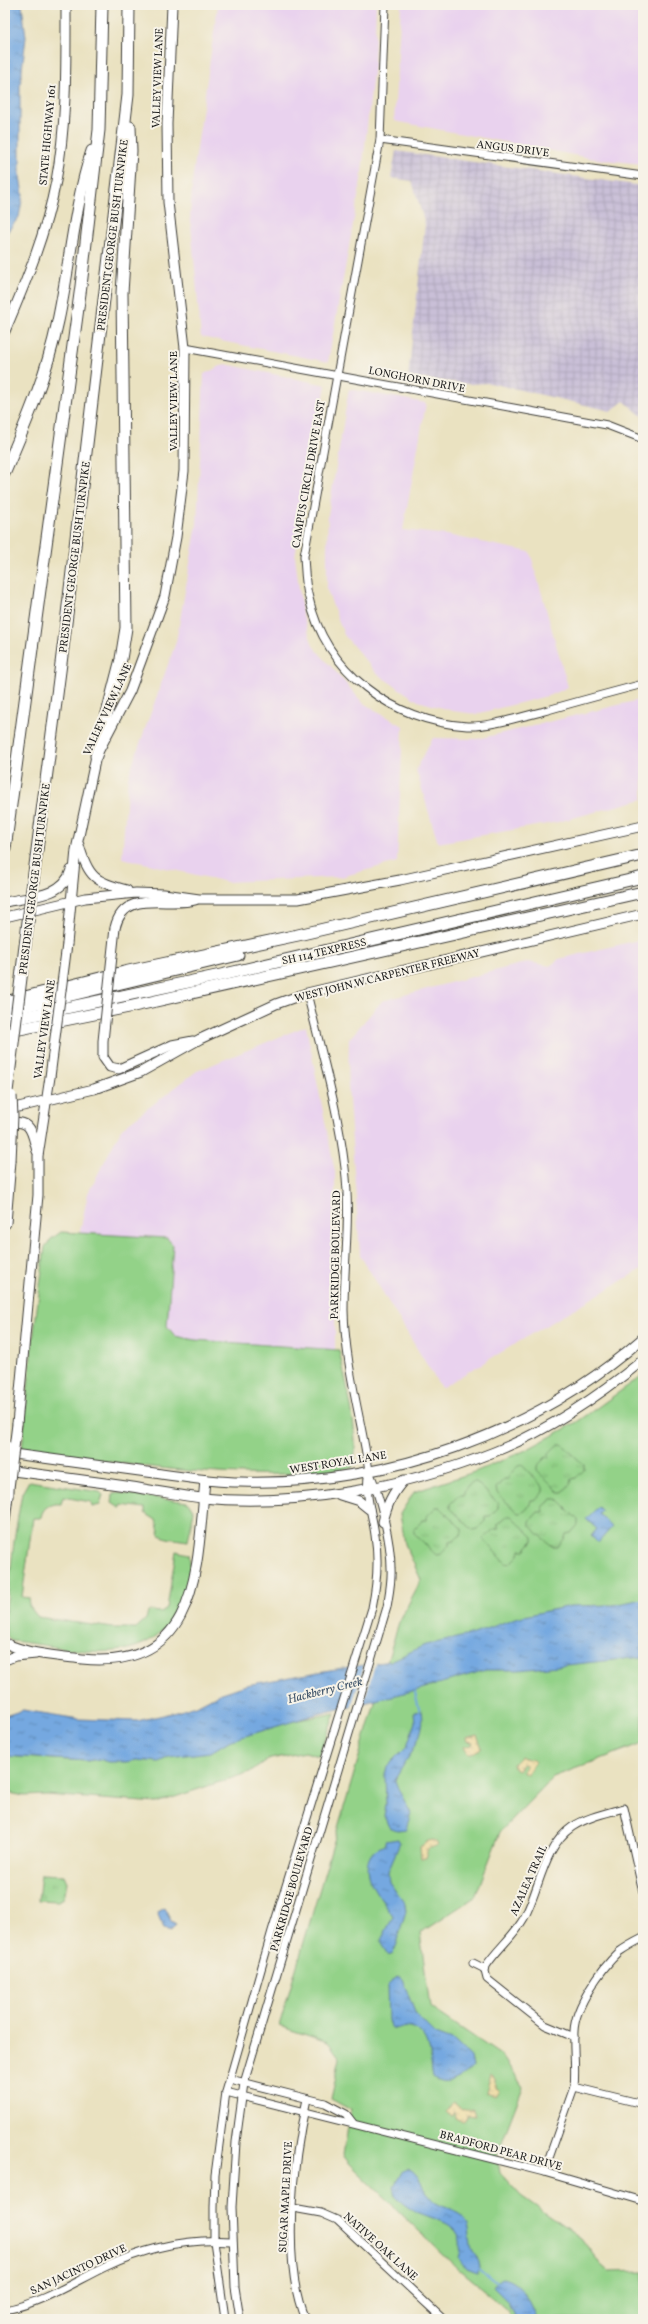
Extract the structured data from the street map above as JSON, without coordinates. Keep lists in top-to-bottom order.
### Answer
{
  "streets": {
    "highway": ["PRESIDENT GEORGE BUSH TURNPIKE", "SH 114 TEXPRESS"],
    "main road": [
      "VALLEY VIEW LANE",
      "STATE HIGHWAY 161",
      "WEST JOHN W CARPENTER FREEWAY",
      "WEST ROYAL LANE"
    ],
    "street": [
      "ANGUS DRIVE",
      "LONGHORN DRIVE",
      "CAMPUS CIRCLE DRIVE EAST",
      "PARKRIDGE BOULEVARD",
      "AZALEA TRAIL",
      "BRADFORD PEAR DRIVE",
      "SUGAR MAPLE DRIVE",
      "NATIVE OAK LANE",
      "SAN JACINTO DRIVE"
    ]
  },
  "crossings": [
    ["VALLEY VIEW LANE", "LONGHORN DRIVE"],
    ["VALLEY VIEW LANE", "WEST JOHN W CARPENTER FREEWAY"],
    ["ANGUS DRIVE", "CAMPUS CIRCLE DRIVE EAST"],
    ["PRESIDENT GEORGE BUSH TURNPIKE", "WEST JOHN W CARPENTER FREEWAY"],
    ["LONGHORN DRIVE", "CAMPUS CIRCLE DRIVE EAST"],
    ["WEST JOHN W CARPENTER FREEWAY", "PARKRIDGE BOULEVARD"],
    ["PARKRIDGE BOULEVARD", "WEST ROYAL LANE"],
    ["PARKRIDGE BOULEVARD", "BRADFORD PEAR DRIVE"],
    ["PARKRIDGE BOULEVARD", "SAN JACINTO DRIVE"],
    ["BRADFORD PEAR DRIVE", "SUGAR MAPLE DRIVE"],
    ["SUGAR MAPLE DRIVE", "NATIVE OAK LANE"]
  ],
  "water": ["Hackberry Creek"]
}
